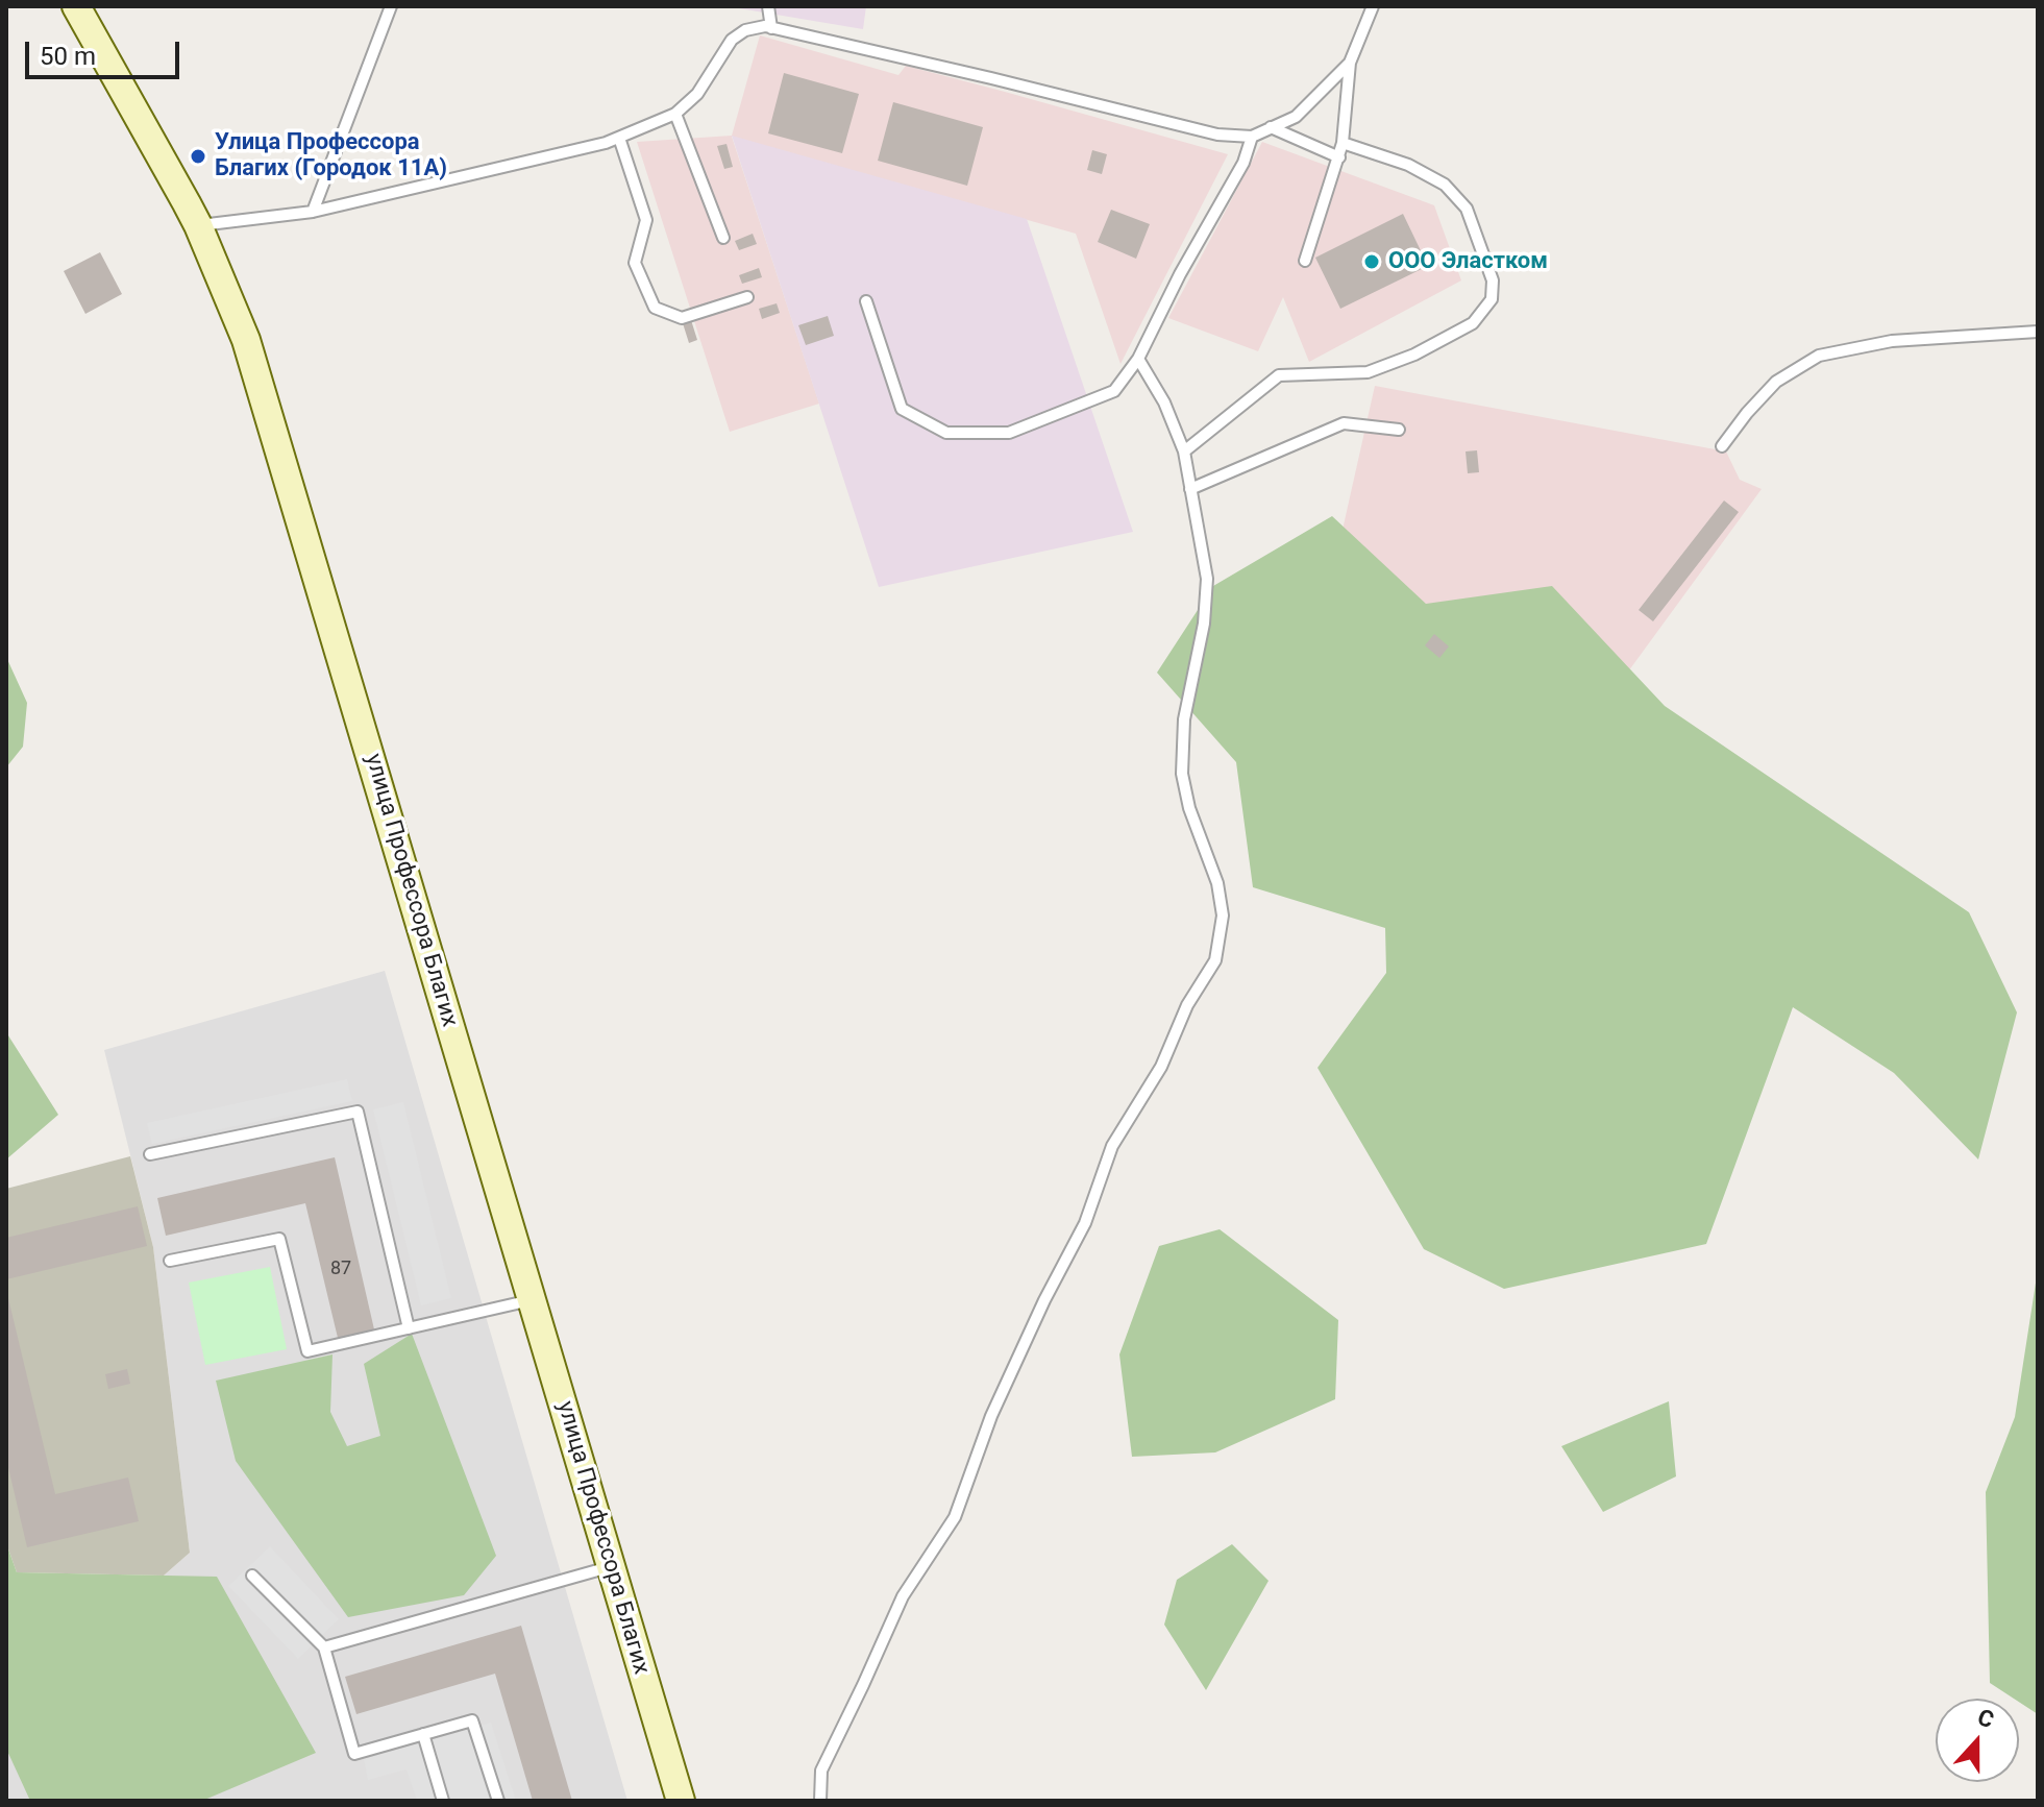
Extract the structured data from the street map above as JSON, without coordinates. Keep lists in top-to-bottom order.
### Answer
{
  "streets": {
    "main road": ["улица Профессора Благих"]
  },
  "places": ["Улица Профессора Благих (Городок 11А)", "ООО Эластком"],
  "house_numbers": ["87"],
  "scale_bar": "50 m",
  "north": "top"
}
